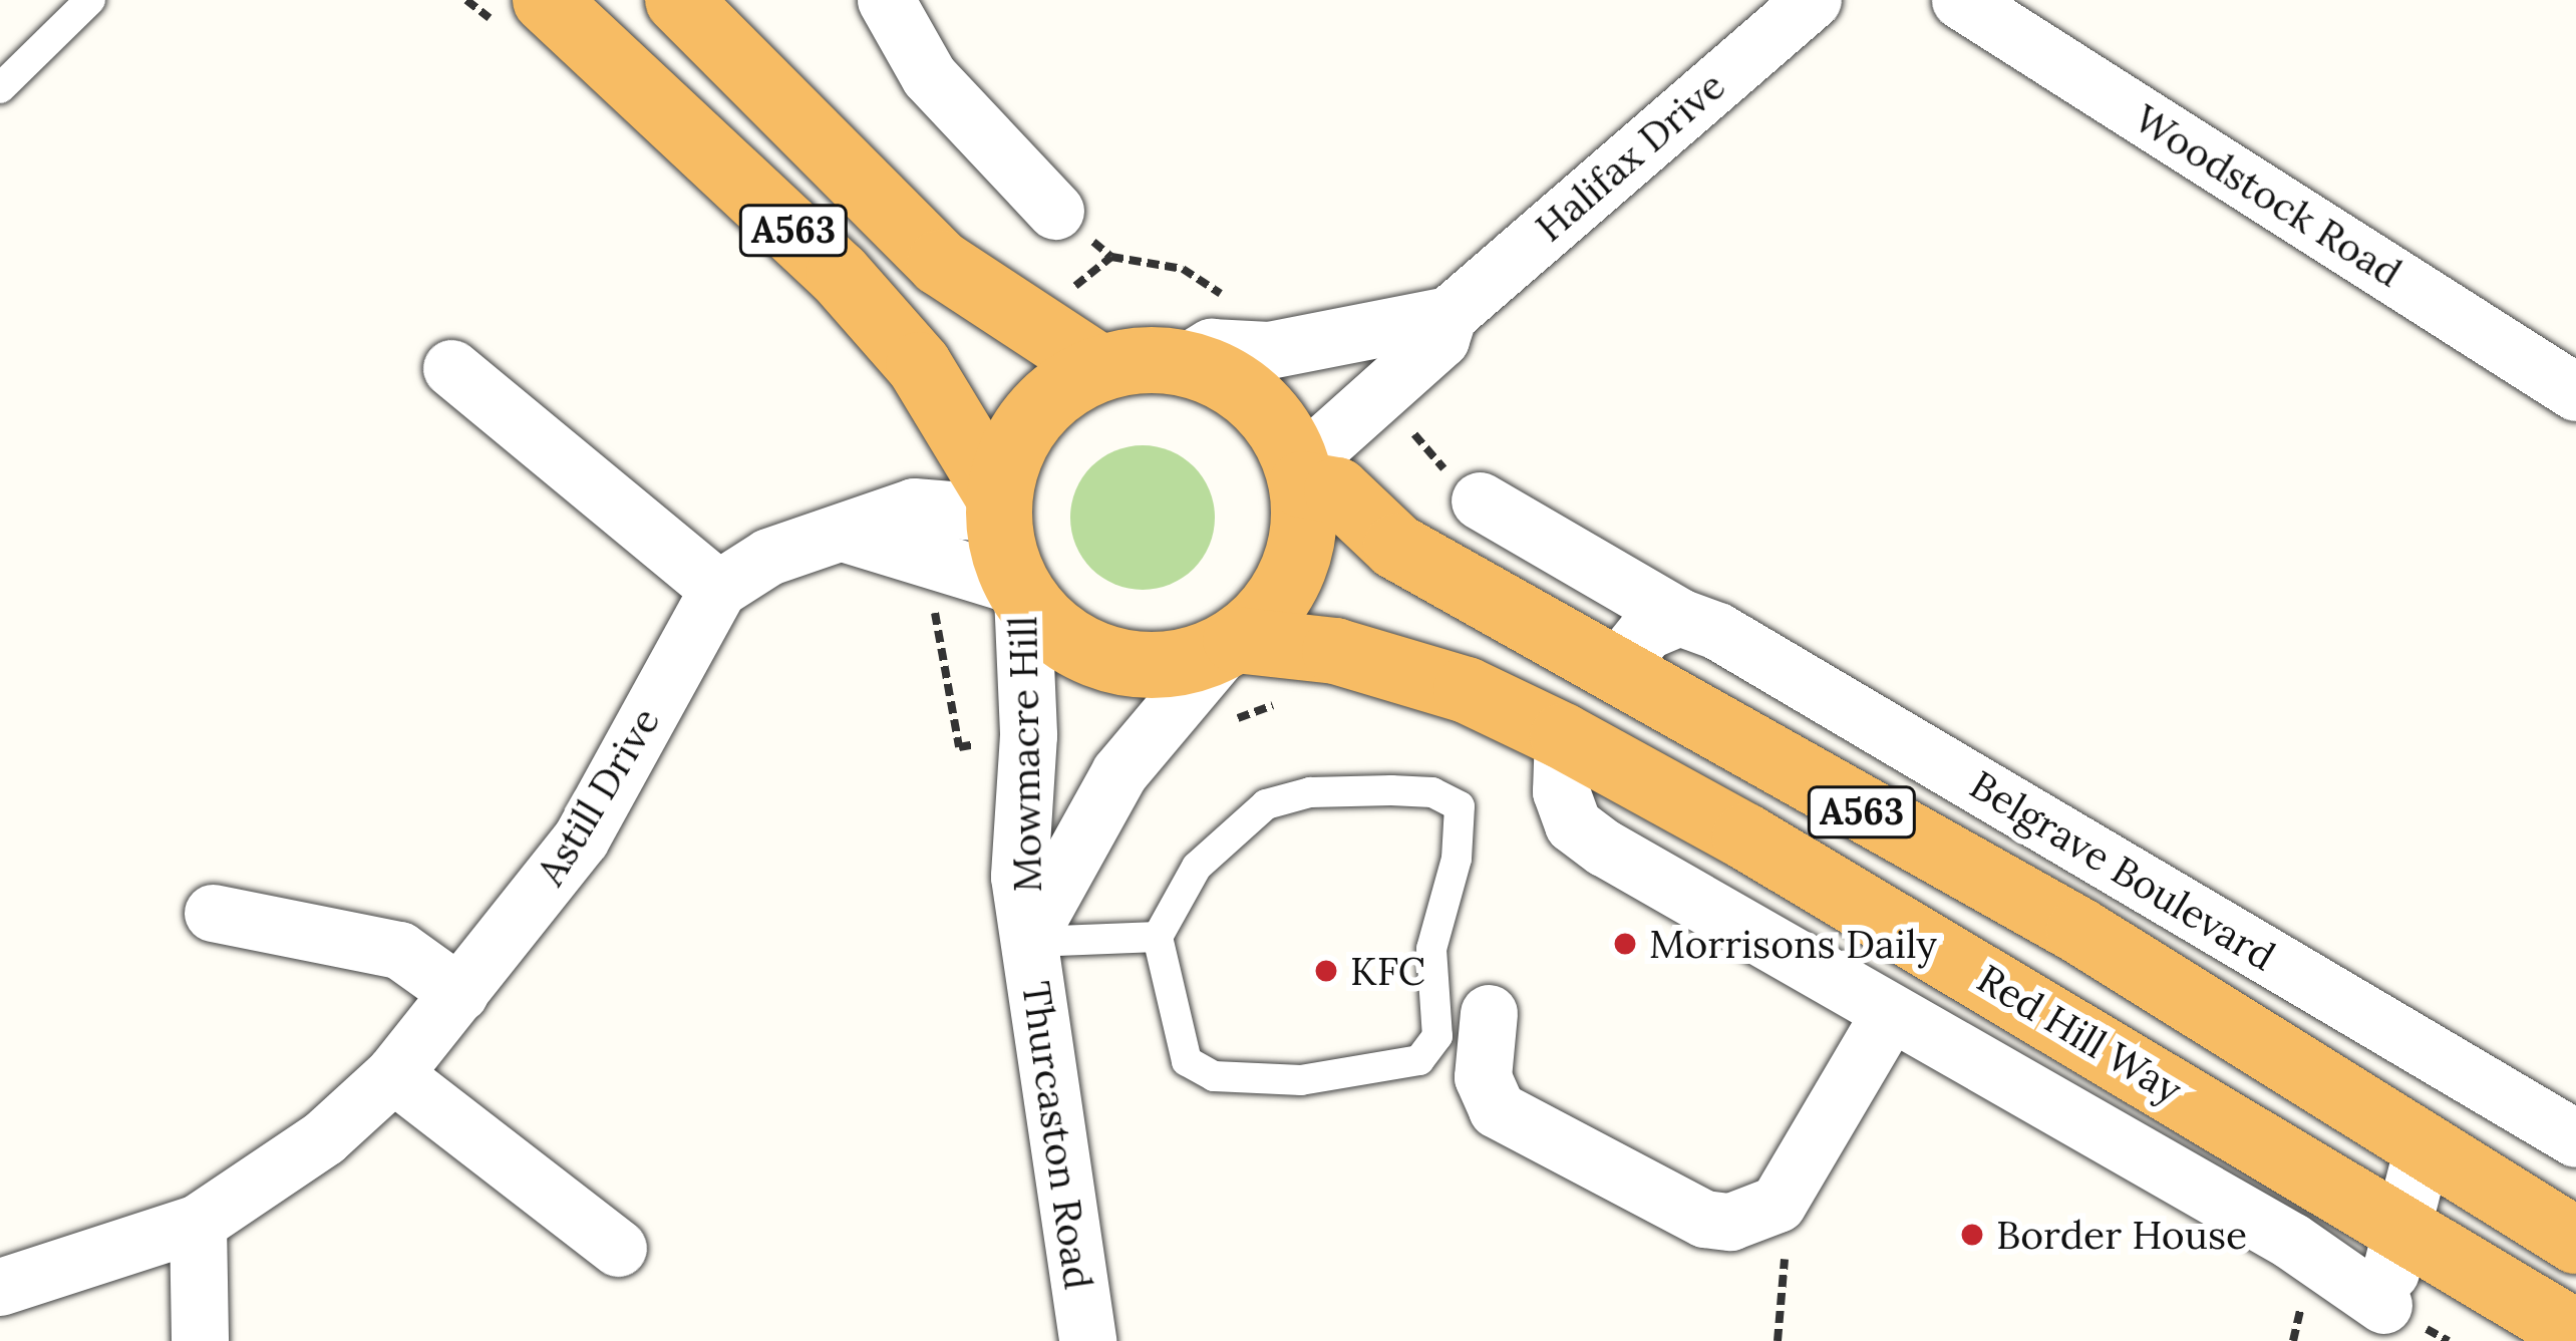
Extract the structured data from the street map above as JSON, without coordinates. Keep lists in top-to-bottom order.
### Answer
{
  "streets": {
    "highway": ["A563", "Red Hill Way"],
    "street": [
      "Halifax Drive",
      "Woodstock Road",
      "Mowmacre Hill",
      "Astill Drive",
      "Belgrave Boulevard",
      "Thurcaston Road"
    ]
  },
  "crossings": [
    ["Halifax Drive", "A563"],
    ["Halifax Drive", "Mowmacre Hill"],
    ["Halifax Drive", "Astill Drive"],
    ["Halifax Drive", "Red Hill Way"],
    ["A563", "Mowmacre Hill"],
    ["A563", "Astill Drive"],
    ["A563", "Red Hill Way"],
    ["Mowmacre Hill", "Astill Drive"],
    ["Mowmacre Hill", "Red Hill Way"],
    ["Mowmacre Hill", "Thurcaston Road"],
    ["Astill Drive", "Red Hill Way"]
  ],
  "places": ["Morrisons Daily", "KFC", "Border House"]
}
